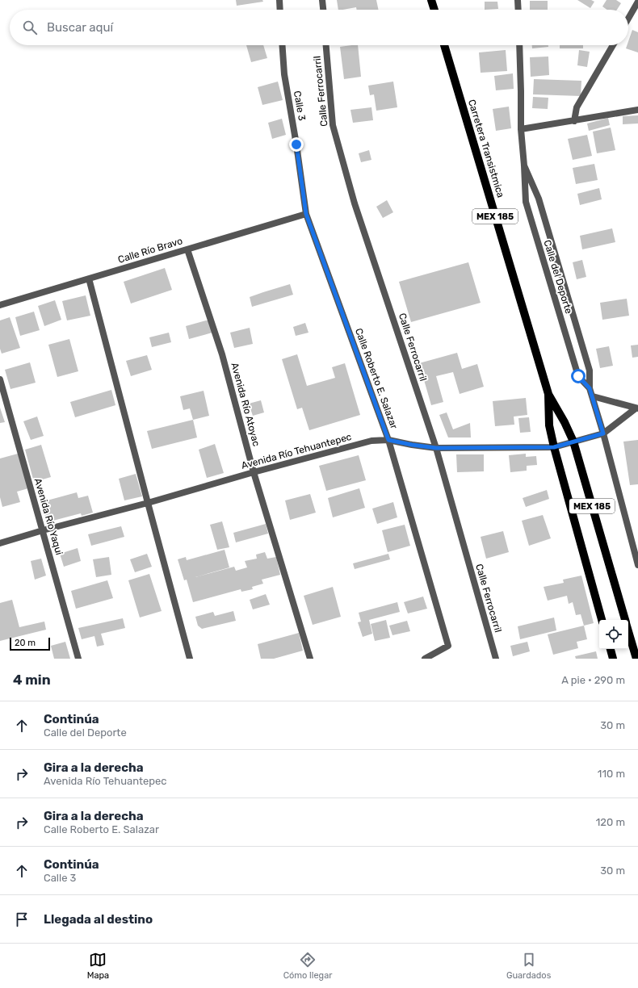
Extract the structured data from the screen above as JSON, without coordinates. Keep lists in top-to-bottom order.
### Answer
{
  "streets": {
    "main road": ["Carretera Transistmica", "MEX 185"],
    "street": [
      "Calle Ferrocarril",
      "Calle 3",
      "Calle Río Bravo",
      "Calle del Deporte",
      "Calle Roberto E. Salazar",
      "Avenida Río Atoyac",
      "Avenida Río Tehuantepec",
      "Avenida Río Yaqui"
    ]
  },
  "crossings": [
    ["Calle Ferrocarril", "Avenida Río Tehuantepec"],
    ["Calle 3", "Calle Río Bravo"],
    ["Calle 3", "Calle Roberto E. Salazar"],
    ["Carretera Transistmica", "Avenida Río Tehuantepec"],
    ["Calle Río Bravo", "Calle Roberto E. Salazar"],
    ["Calle Río Bravo", "Avenida Río Atoyac"],
    ["Calle del Deporte", "Avenida Río Tehuantepec"],
    ["Calle Roberto E. Salazar", "Avenida Río Tehuantepec"],
    ["Avenida Río Atoyac", "Avenida Río Tehuantepec"],
    ["Avenida Río Tehuantepec", "Avenida Río Yaqui"]
  ],
  "scale_bar": "20 m",
  "page": {
    "search": "Buscar aquí",
    "scale": "20 m",
    "heading": ["4 min", "A pie · 290 m"],
    "list": [
      ["Continúa", "Calle del Deporte", "30 m"],
      ["Gira a la derecha", "Avenida Río Tehuantepec", "110 m"],
      ["Gira a la derecha", "Calle Roberto E. Salazar", "120 m"],
      ["Continúa", "Calle 3", "30 m"],
      "Llegada al destino"
    ],
    "nav": ["Mapa", "Cómo llegar", "Guardados"]
  }
}
